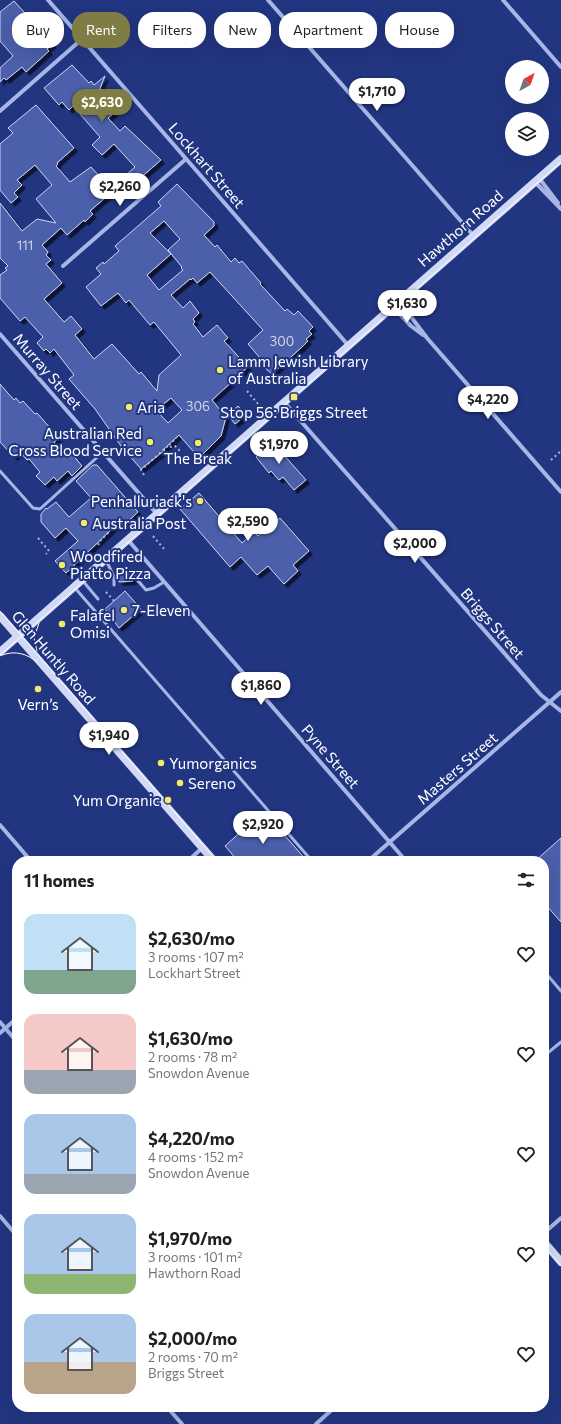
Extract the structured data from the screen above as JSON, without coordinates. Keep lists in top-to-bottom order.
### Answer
{
  "streets": {
    "main road": ["Hawthorn Road", "Glen Huntly Road"],
    "street": [
      "Lockhart Street",
      "Murray Street",
      "Briggs Street",
      "Pyne Street",
      "Masters Street"
    ]
  },
  "crossings": [
    ["Lockhart Street", "Hawthorn Road"],
    ["Hawthorn Road", "Murray Street"],
    ["Hawthorn Road", "Briggs Street"],
    ["Hawthorn Road", "Glen Huntly Road"],
    ["Hawthorn Road", "Pyne Street"],
    ["Briggs Street", "Masters Street"],
    ["Pyne Street", "Masters Street"]
  ],
  "places": {
    "other": [
      "Lamm Jewish Library of Australia",
      "Aria",
      "Australian Red Cross Blood Service",
      "The Break",
      "Penhalluriack's",
      "Australia Post",
      "Woodfired Piatto Pizza",
      "7-Eleven",
      "Falafel Omisi",
      "Vern’s",
      "Yumorganics",
      "Sereno",
      "Yum Organic"
    ],
    "transit": ["Stop 56: Briggs Street"]
  },
  "house_numbers": ["111", "300", "306"],
  "north": "top right",
  "page": {
    "chip": [
      "Buy",
      "Rent",
      "Filters",
      "New",
      "Apartment",
      "House"
    ],
    "price": [
      "$1,710",
      "$2,630",
      "$2,260",
      "$1,630",
      "$4,220",
      "$1,970",
      "$2,590",
      "$2,000",
      "$1,860",
      "$1,940",
      "$2,920"
    ],
    "heading": "11 homes",
    "list": [
      {
        "name": "$2,630/mo",
        "note": "3 rooms · 107 m² · Lockhart Street"
      },
      {
        "name": "$1,630/mo",
        "note": "2 rooms · 78 m² · Snowdon Avenue"
      },
      {
        "name": "$4,220/mo",
        "note": "4 rooms · 152 m² · Snowdon Avenue"
      },
      {
        "name": "$1,970/mo",
        "note": "3 rooms · 101 m² · Hawthorn Road"
      },
      {
        "name": "$2,000/mo",
        "note": "2 rooms · 70 m² · Briggs Street"
      }
    ]
  }
}
